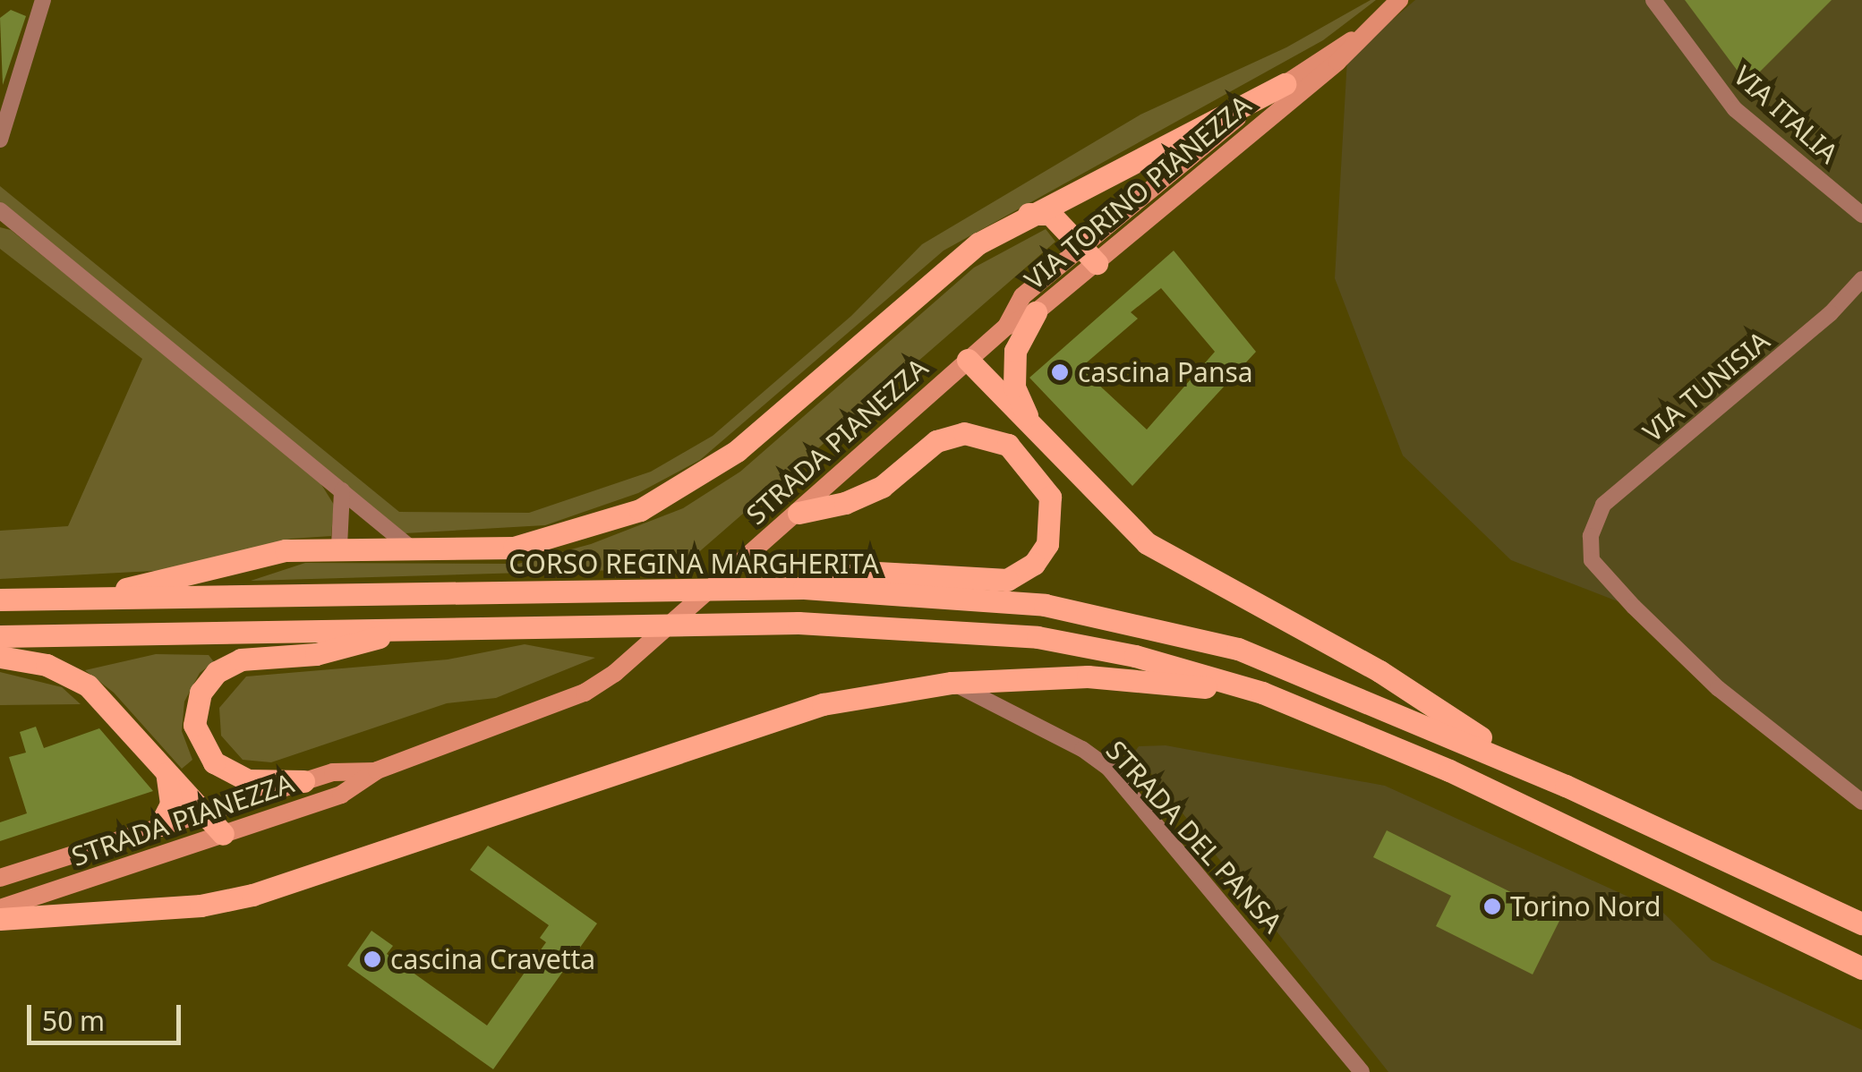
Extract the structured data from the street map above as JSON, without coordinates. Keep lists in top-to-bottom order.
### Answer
{
  "streets": {
    "main road": ["VIA TORINO PIANEZZA", "STRADA PIANEZZA", "CORSO REGINA MARGHERITA"],
    "street": ["VIA ITALIA", "VIA TUNISIA", "STRADA DEL PANSA"]
  },
  "crossings": [
    ["VIA TORINO PIANEZZA", "STRADA PIANEZZA"]
  ],
  "places": ["cascina Pansa", "Torino Nord", "cascina Cravetta"],
  "scale_bar": "50 m"
}
